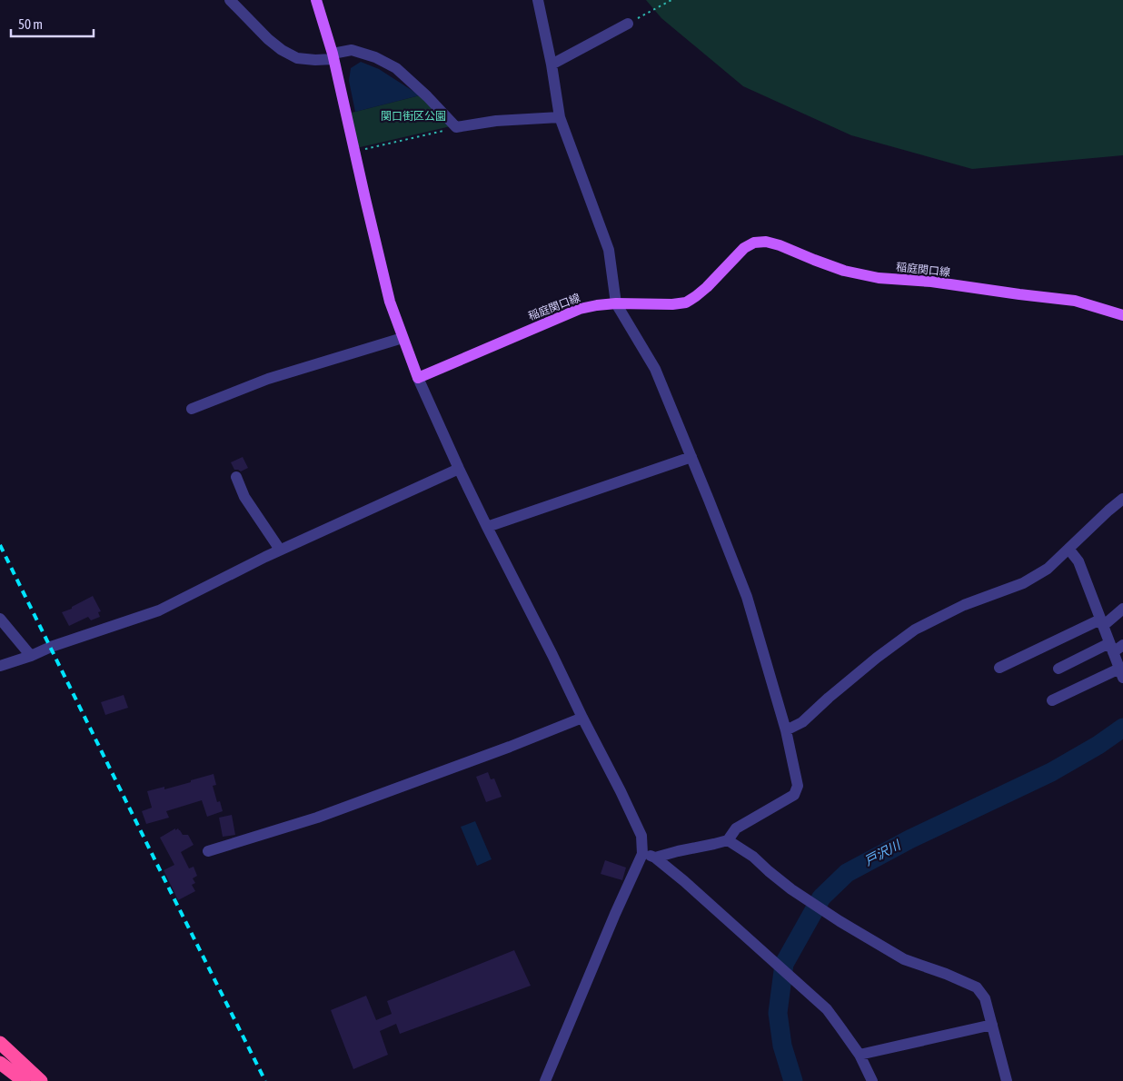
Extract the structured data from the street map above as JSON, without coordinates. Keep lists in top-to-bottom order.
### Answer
{
  "streets": {
    "main road": ["稲庭関口線"]
  },
  "water": ["戸沢川"],
  "parks": ["関口街区公園"],
  "scale_bar": "50 m"
}
